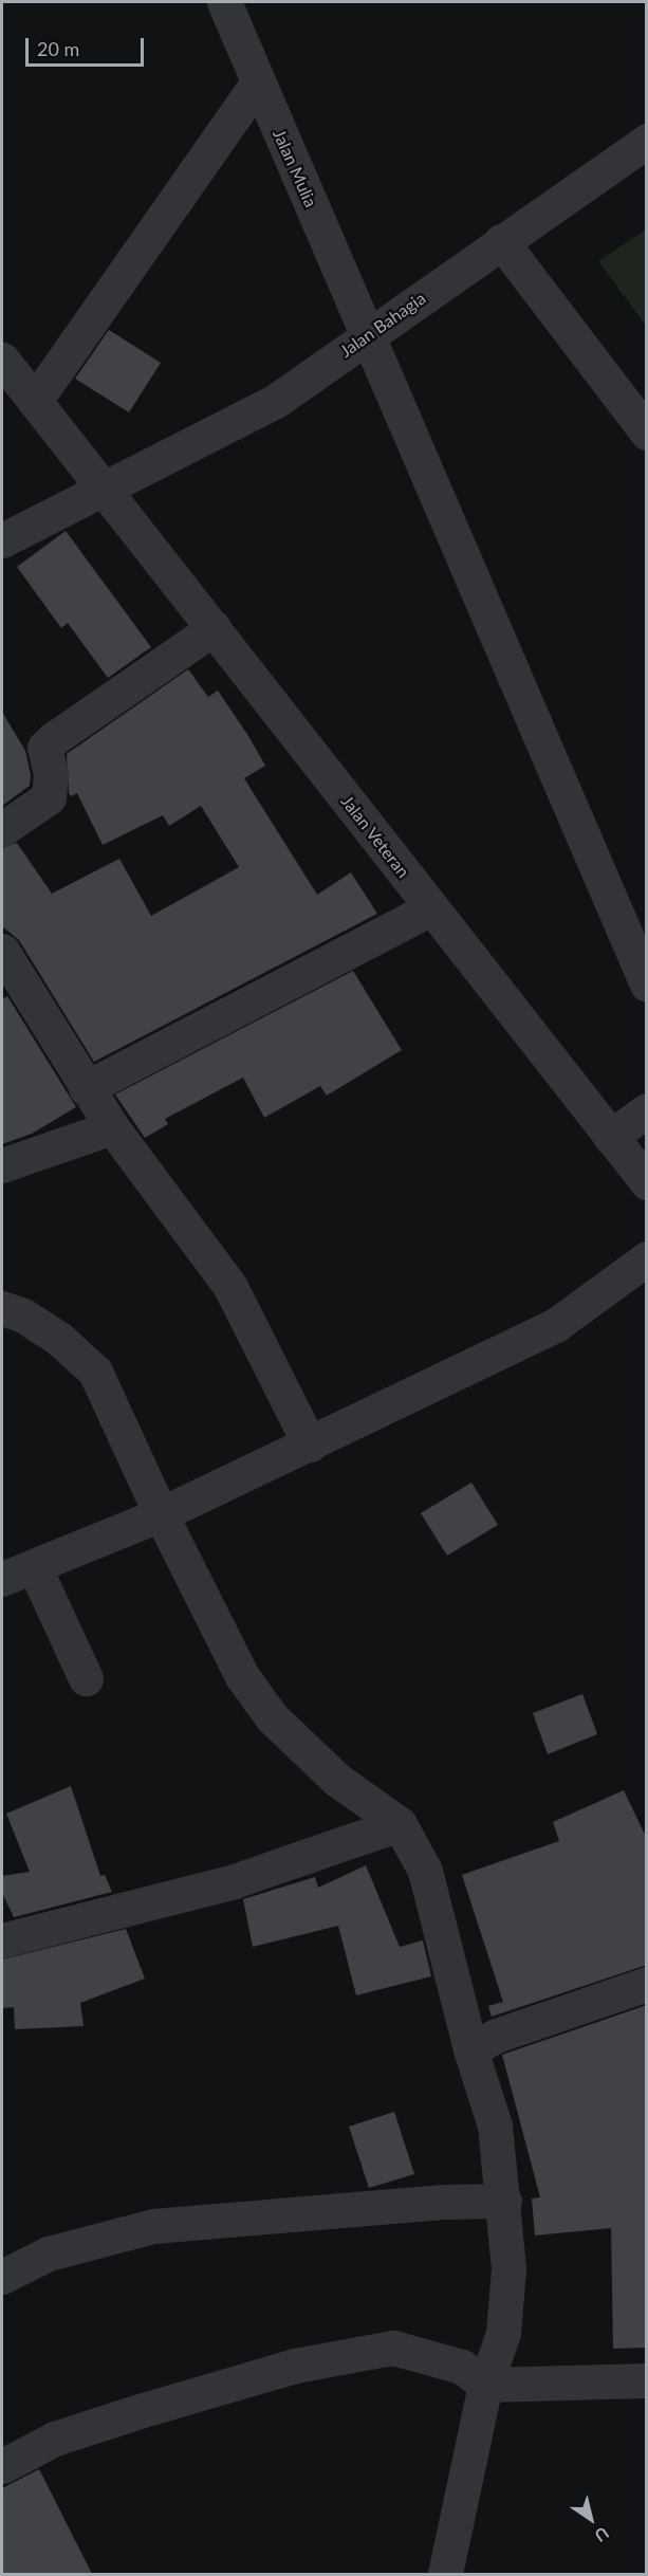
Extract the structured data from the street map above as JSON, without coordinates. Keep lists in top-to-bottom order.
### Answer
{
  "streets": {
    "street": ["Jalan Mulia", "Jalan Bahagia", "Jalan Veteran"]
  },
  "crossings": [
    ["Jalan Mulia", "Jalan Bahagia"],
    ["Jalan Bahagia", "Jalan Veteran"]
  ],
  "scale_bar": "20 m",
  "north": "bottom right"
}
